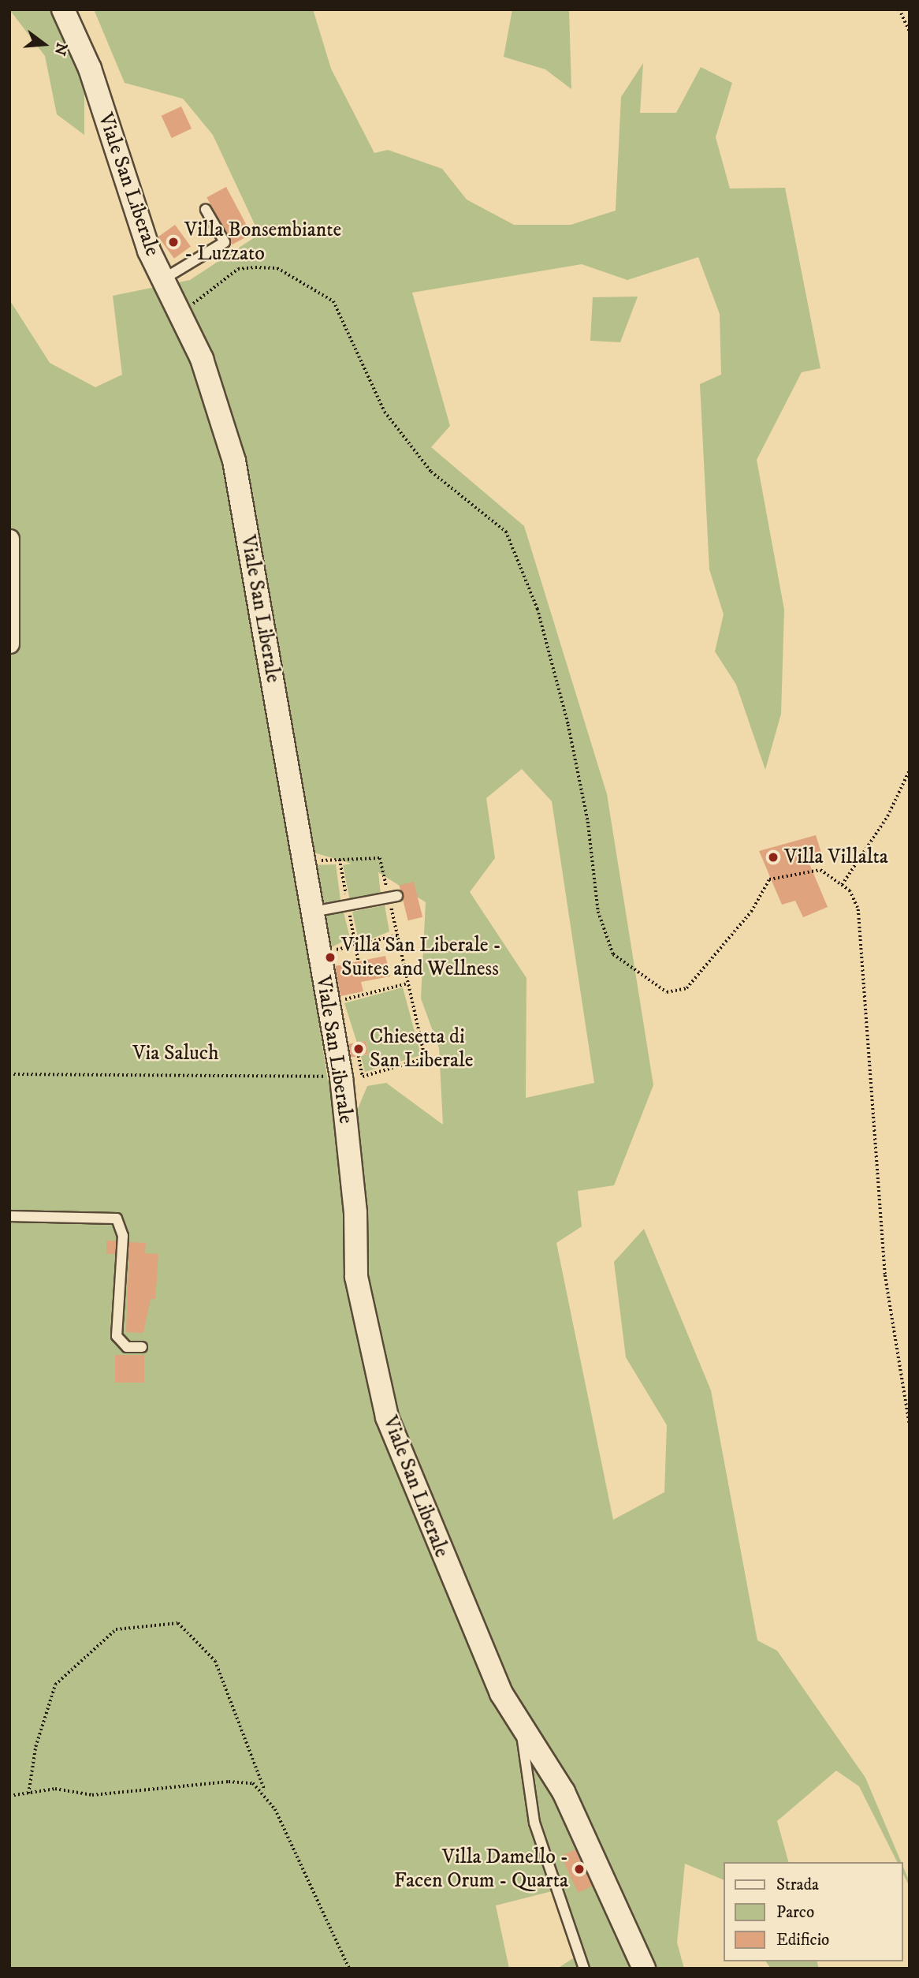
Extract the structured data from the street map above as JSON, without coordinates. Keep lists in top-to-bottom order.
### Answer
{
  "streets": {
    "street": ["Viale San Liberale"],
    "path": ["Via Saluch"]
  },
  "crossings": [
    ["Viale San Liberale", "Via Saluch"]
  ],
  "places": [
    "Villa Bonsembiante - Luzzato",
    "Villa Villalta",
    "Villa San Liberale - Suites and Wellness",
    "Chiesetta di San Liberale",
    "Villa Damello - Facen Orum - Quarta"
  ],
  "legend": ["Strada", "Parco", "Edificio"],
  "north": "right"
}
